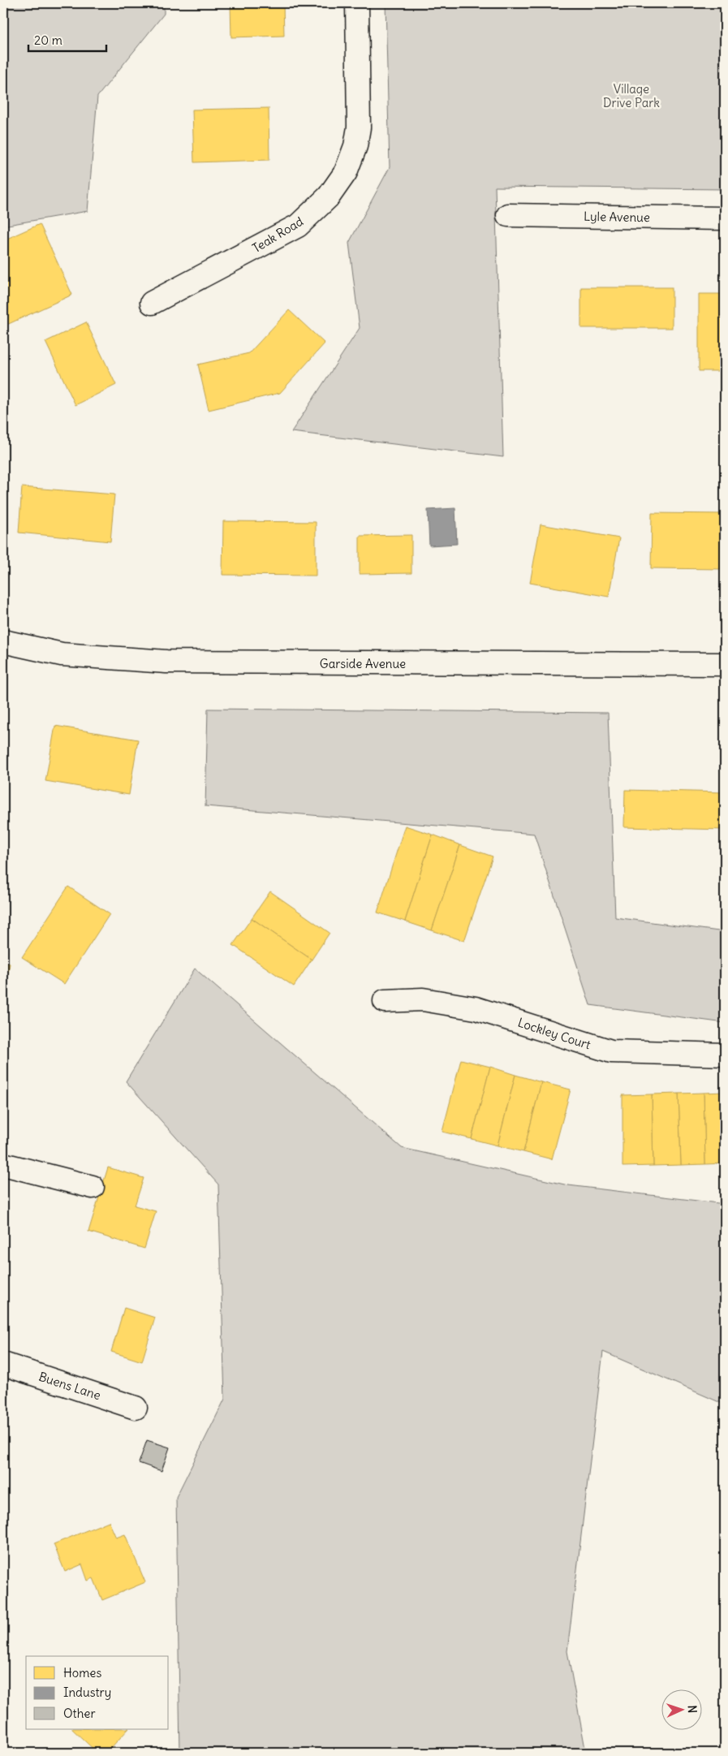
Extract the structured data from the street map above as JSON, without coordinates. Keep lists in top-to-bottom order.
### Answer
{
  "streets": {
    "street": [
      "Lyle Avenue",
      "Teak Road",
      "Garside Avenue",
      "Lockley Court",
      "Buens Lane"
    ]
  },
  "parks": ["Village Drive Park"],
  "legend": ["Homes", "Industry", "Other"],
  "scale_bar": "20 m",
  "north": "right"
}
